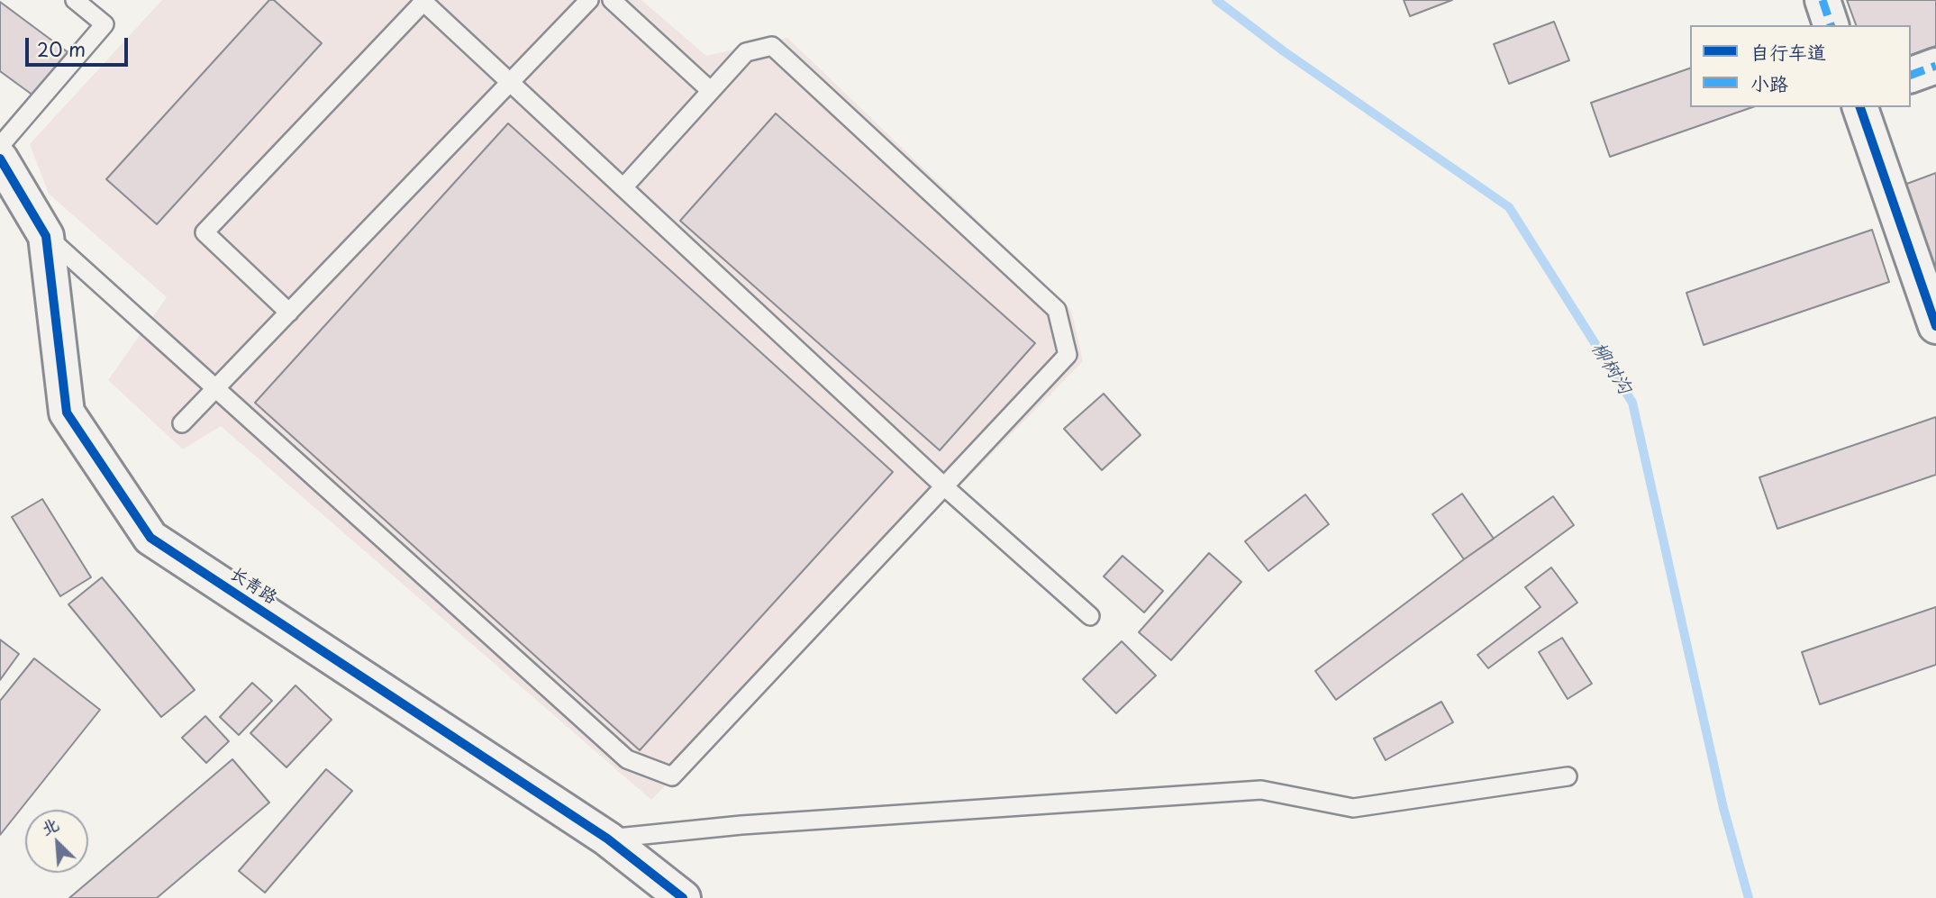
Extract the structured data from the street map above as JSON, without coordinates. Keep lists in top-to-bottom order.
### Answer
{
  "streets": {
    "street": ["长青路"]
  },
  "water": ["柳树沟"],
  "legend": ["自行车道", "小路"],
  "scale_bar": "20 m",
  "north": "top left"
}
